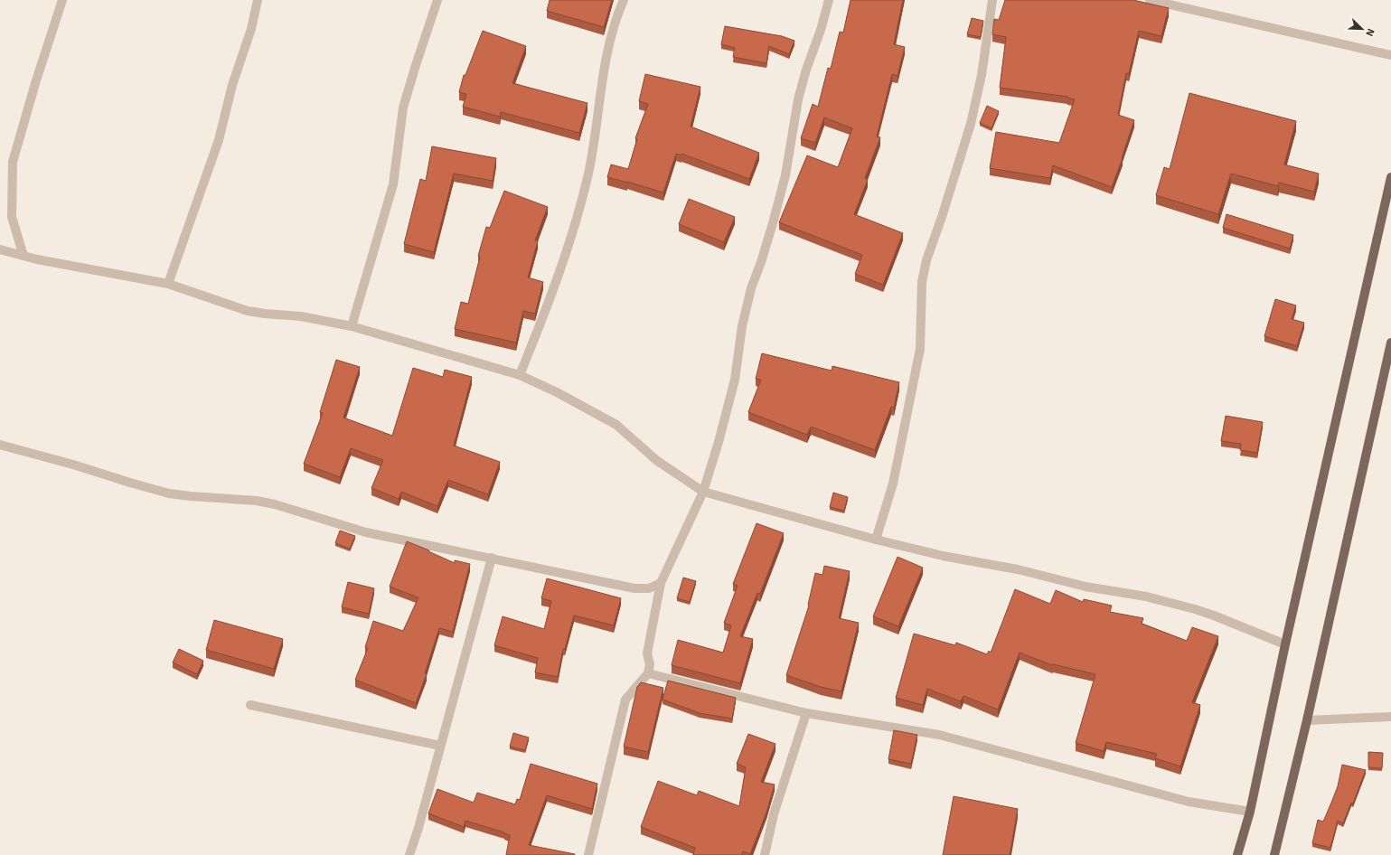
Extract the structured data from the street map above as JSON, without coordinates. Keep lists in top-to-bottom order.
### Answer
{
  "north": "bottom right"
}
